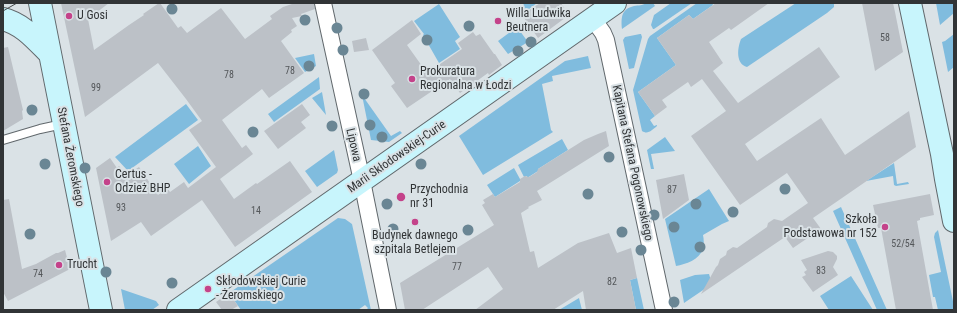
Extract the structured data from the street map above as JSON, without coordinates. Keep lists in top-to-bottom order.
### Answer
{
  "streets": {
    "street": [
      "Lipowa",
      "Stefana Żeromskiego",
      "Marii Skłodowskiej-Curie",
      "Kapitana Stefana Pogonowskiego"
    ]
  },
  "crossings": [
    ["Lipowa", "Marii Skłodowskiej-Curie"],
    ["Marii Skłodowskiej-Curie", "Kapitana Stefana Pogonowskiego"]
  ],
  "places": [
    "U Gosi",
    "Willa Ludwika Beutnera",
    "Prokuratura Regionalna w Łodzi",
    "Certus - Odzież BHP",
    "Przychodnia nr 31",
    "Budynek dawnego szpitala Betlejem",
    "Szkoła Podstawowa nr 152",
    "Trucht",
    "Skłodowskiej Curie - Żeromskiego"
  ],
  "house_numbers": [
    "58",
    "78",
    "78",
    "99",
    "87",
    "93",
    "14",
    "52/54",
    "77",
    "83",
    "74",
    "82"
  ]
}
